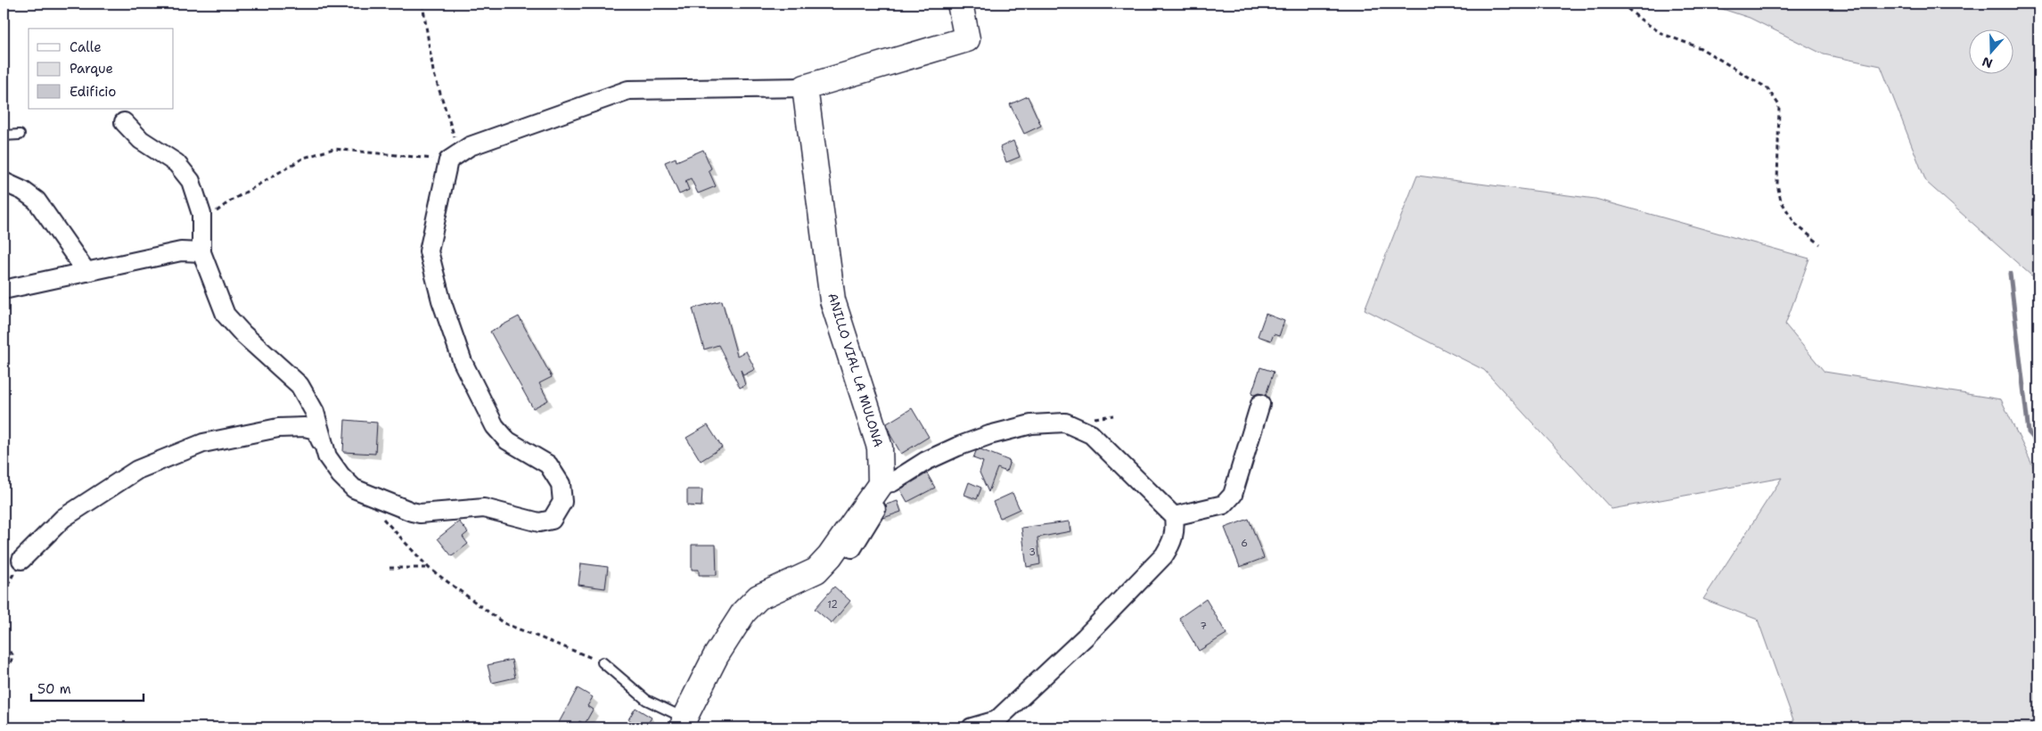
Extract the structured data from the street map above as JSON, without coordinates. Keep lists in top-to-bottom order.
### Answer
{
  "streets": {
    "street": ["ANILLO VIAL LA MULONA"]
  },
  "house_numbers": [
    "6",
    "3",
    "12",
    "7"
  ],
  "legend": ["Calle", "Parque", "Edificio"],
  "scale_bar": "50 m",
  "north": "bottom"
}
